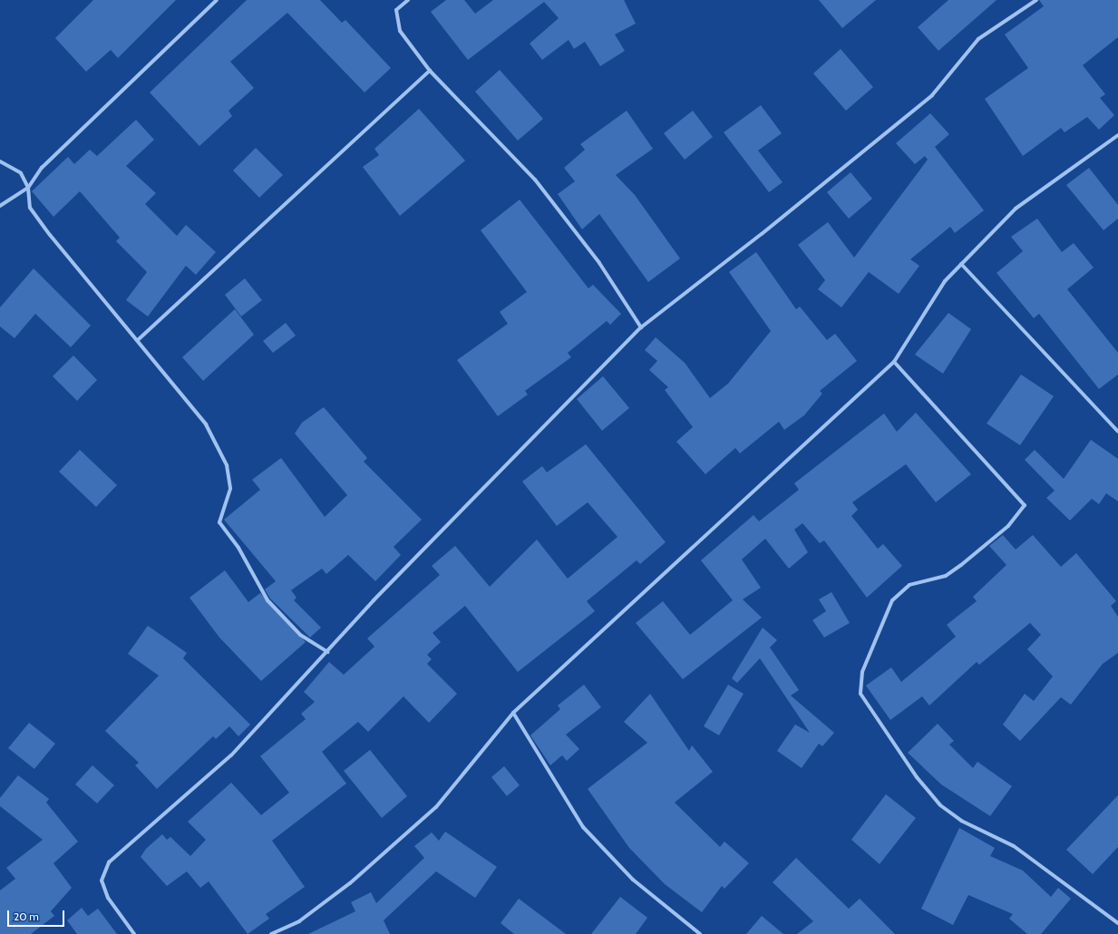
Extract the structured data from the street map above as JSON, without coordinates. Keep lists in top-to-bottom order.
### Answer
{
  "scale_bar": "20 m"
}
